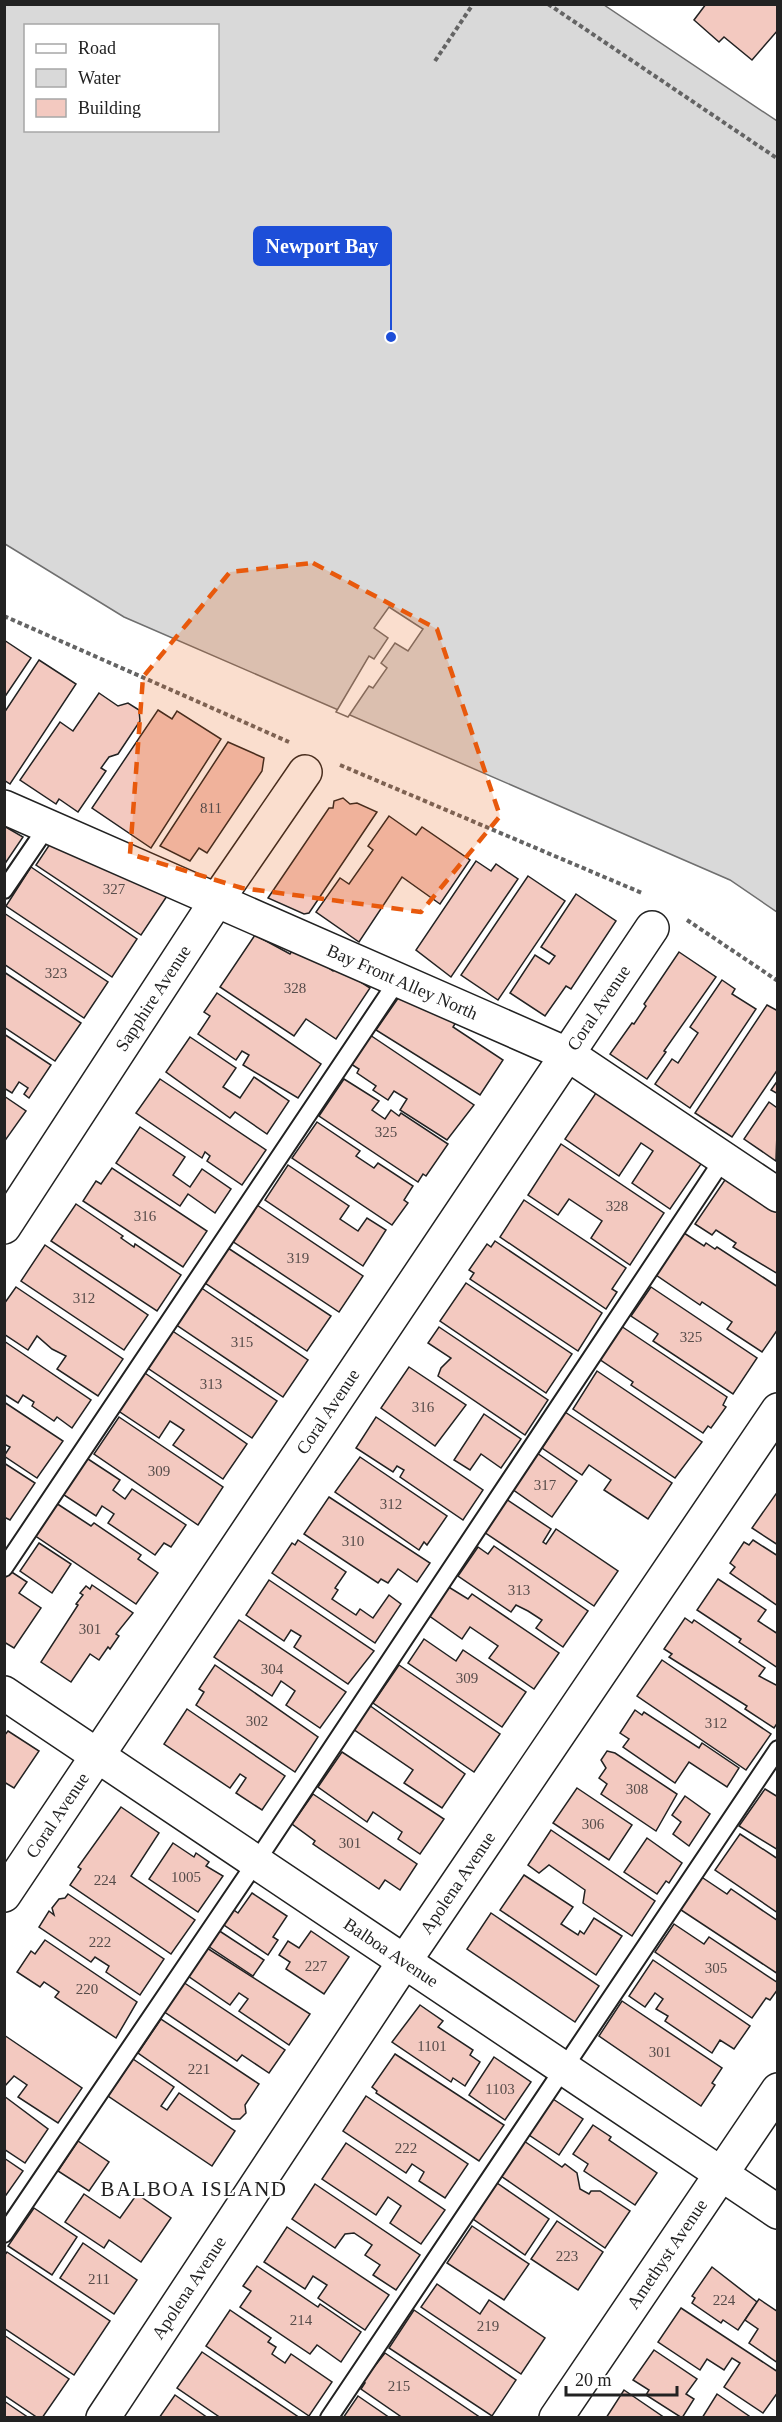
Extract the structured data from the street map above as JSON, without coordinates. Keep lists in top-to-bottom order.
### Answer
{
  "streets": {
    "street": [
      "Bay Front Alley North",
      "Sapphire Avenue",
      "Coral Avenue",
      "Apolena Avenue",
      "Balboa Avenue",
      "Amethyst Avenue"
    ]
  },
  "crossings": [
    ["Bay Front Alley North", "Sapphire Avenue"],
    ["Bay Front Alley North", "Coral Avenue"],
    ["Coral Avenue", "Balboa Avenue"],
    ["Apolena Avenue", "Balboa Avenue"],
    ["Balboa Avenue", "Amethyst Avenue"]
  ],
  "districts": ["BALBOA ISLAND"],
  "places": ["Newport Bay"],
  "house_numbers": [
    "811",
    "327",
    "323",
    "328",
    "325",
    "328",
    "316",
    "319",
    "312",
    "325",
    "315",
    "313",
    "316",
    "309",
    "317",
    "312",
    "310",
    "313",
    "301",
    "304",
    "309",
    "302",
    "312",
    "308",
    "306",
    "301",
    "1005",
    "224",
    "222",
    "227",
    "305",
    "220",
    "1101",
    "301",
    "221",
    "1103",
    "222",
    "223",
    "211",
    "224",
    "214",
    "219",
    "215"
  ],
  "legend": ["Road", "Water", "Building"],
  "scale_bar": "20 m"
}
